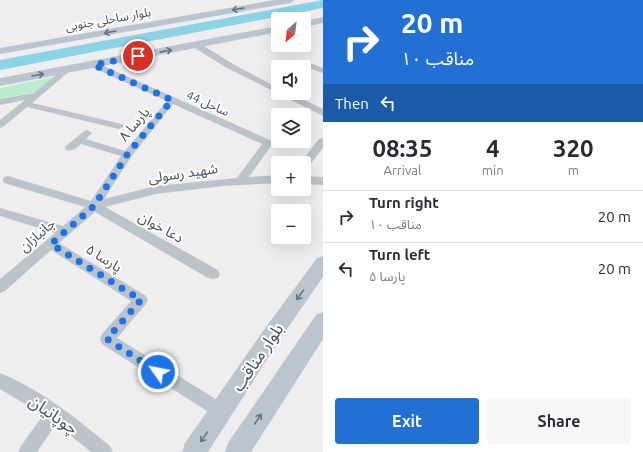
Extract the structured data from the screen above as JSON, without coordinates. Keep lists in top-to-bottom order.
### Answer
{
  "streets": {
    "main road": ["بلوار ساحلی جنوبی", "بلوار مناقب"],
    "street": [
      "ساحل 44",
      "پارسا ۸",
      "شهید رسولی",
      "دعا خوان",
      "جانبازان",
      "پارسا ۵",
      "چوپانیان"
    ]
  },
  "crossings": [
    ["ساحل 44", "پارسا ۸"],
    ["ساحل 44", "شهید رسولی"],
    ["پارسا ۸", "شهید رسولی"],
    ["پارسا ۸", "دعا خوان"],
    ["پارسا ۸", "جانبازان"],
    ["شهید رسولی", "دعا خوان"],
    ["شهید رسولی", "جانبازان"],
    ["دعا خوان", "جانبازان"],
    ["جانبازان", "پارسا ۵"],
    ["پارسا ۵", "بلوار مناقب"]
  ],
  "north": "bottom left",
  "page": {
    "turn": ["20 m", "مناقب ۱۰"],
    "map_buttons": ["+", "−"],
    "then": "Then",
    "eta": [
      "08:35",
      "Arrival",
      "4",
      "min",
      "320",
      "m"
    ],
    "list": [
      {
        "name": "Turn right",
        "note": "مناقب ۱۰",
        "value": "20 m"
      },
      {
        "name": "Turn left",
        "note": "پارسا ۵",
        "value": "20 m"
      }
    ],
    "buttons": ["Exit", "Share"]
  }
}
